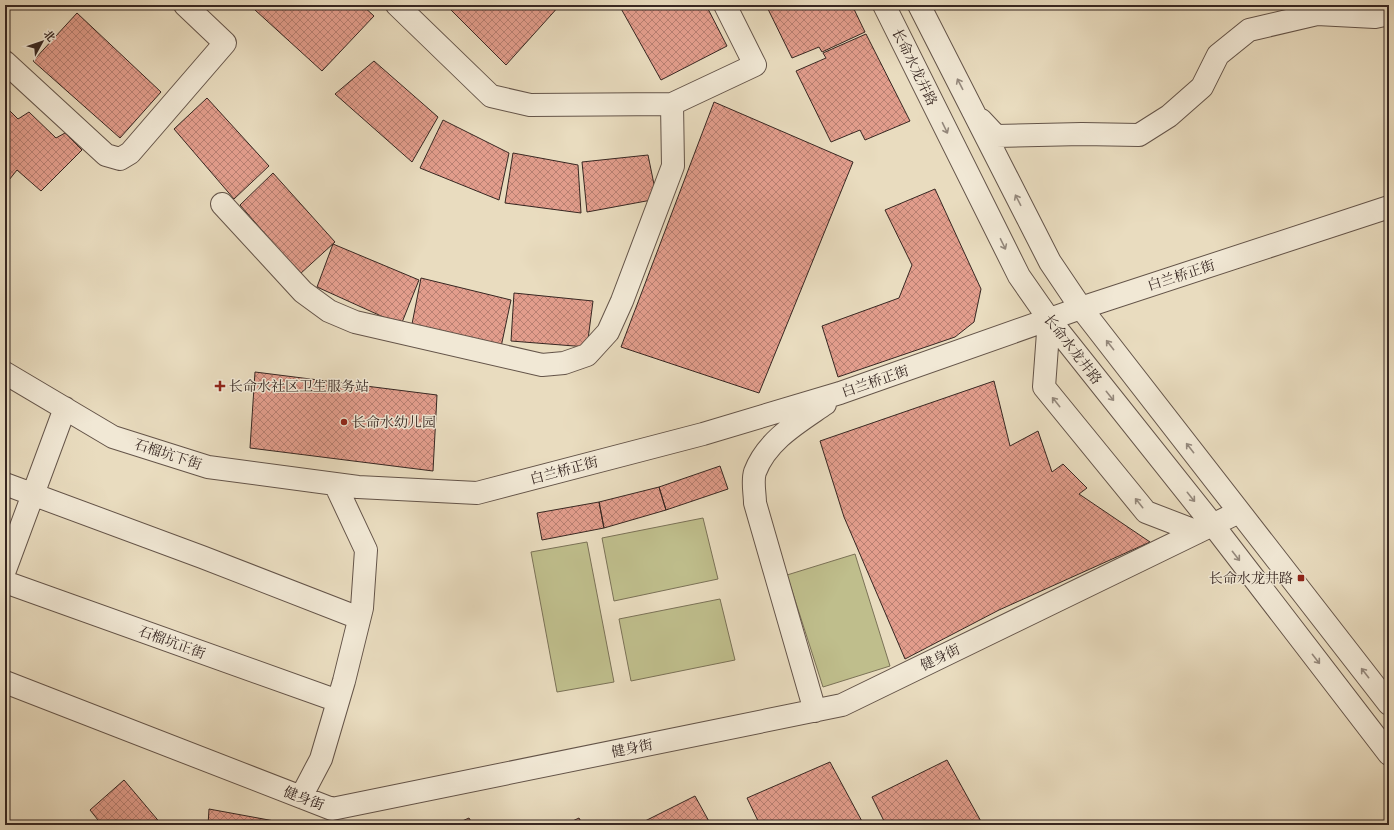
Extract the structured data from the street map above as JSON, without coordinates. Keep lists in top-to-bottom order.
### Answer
{
  "streets": {
    "street": [
      "长命水龙井路",
      "白兰桥正街",
      "石榴坑下街",
      "石榴坑正街",
      "健身街"
    ]
  },
  "crossings": [
    ["长命水龙井路", "白兰桥正街"],
    ["长命水龙井路", "健身街"],
    ["白兰桥正街", "石榴坑下街"]
  ],
  "places": {
    "health": ["长命水社区卫生服务站"],
    "other": ["长命水幼儿园"],
    "transit": ["长命水龙井路"]
  },
  "north": "top right"
}
